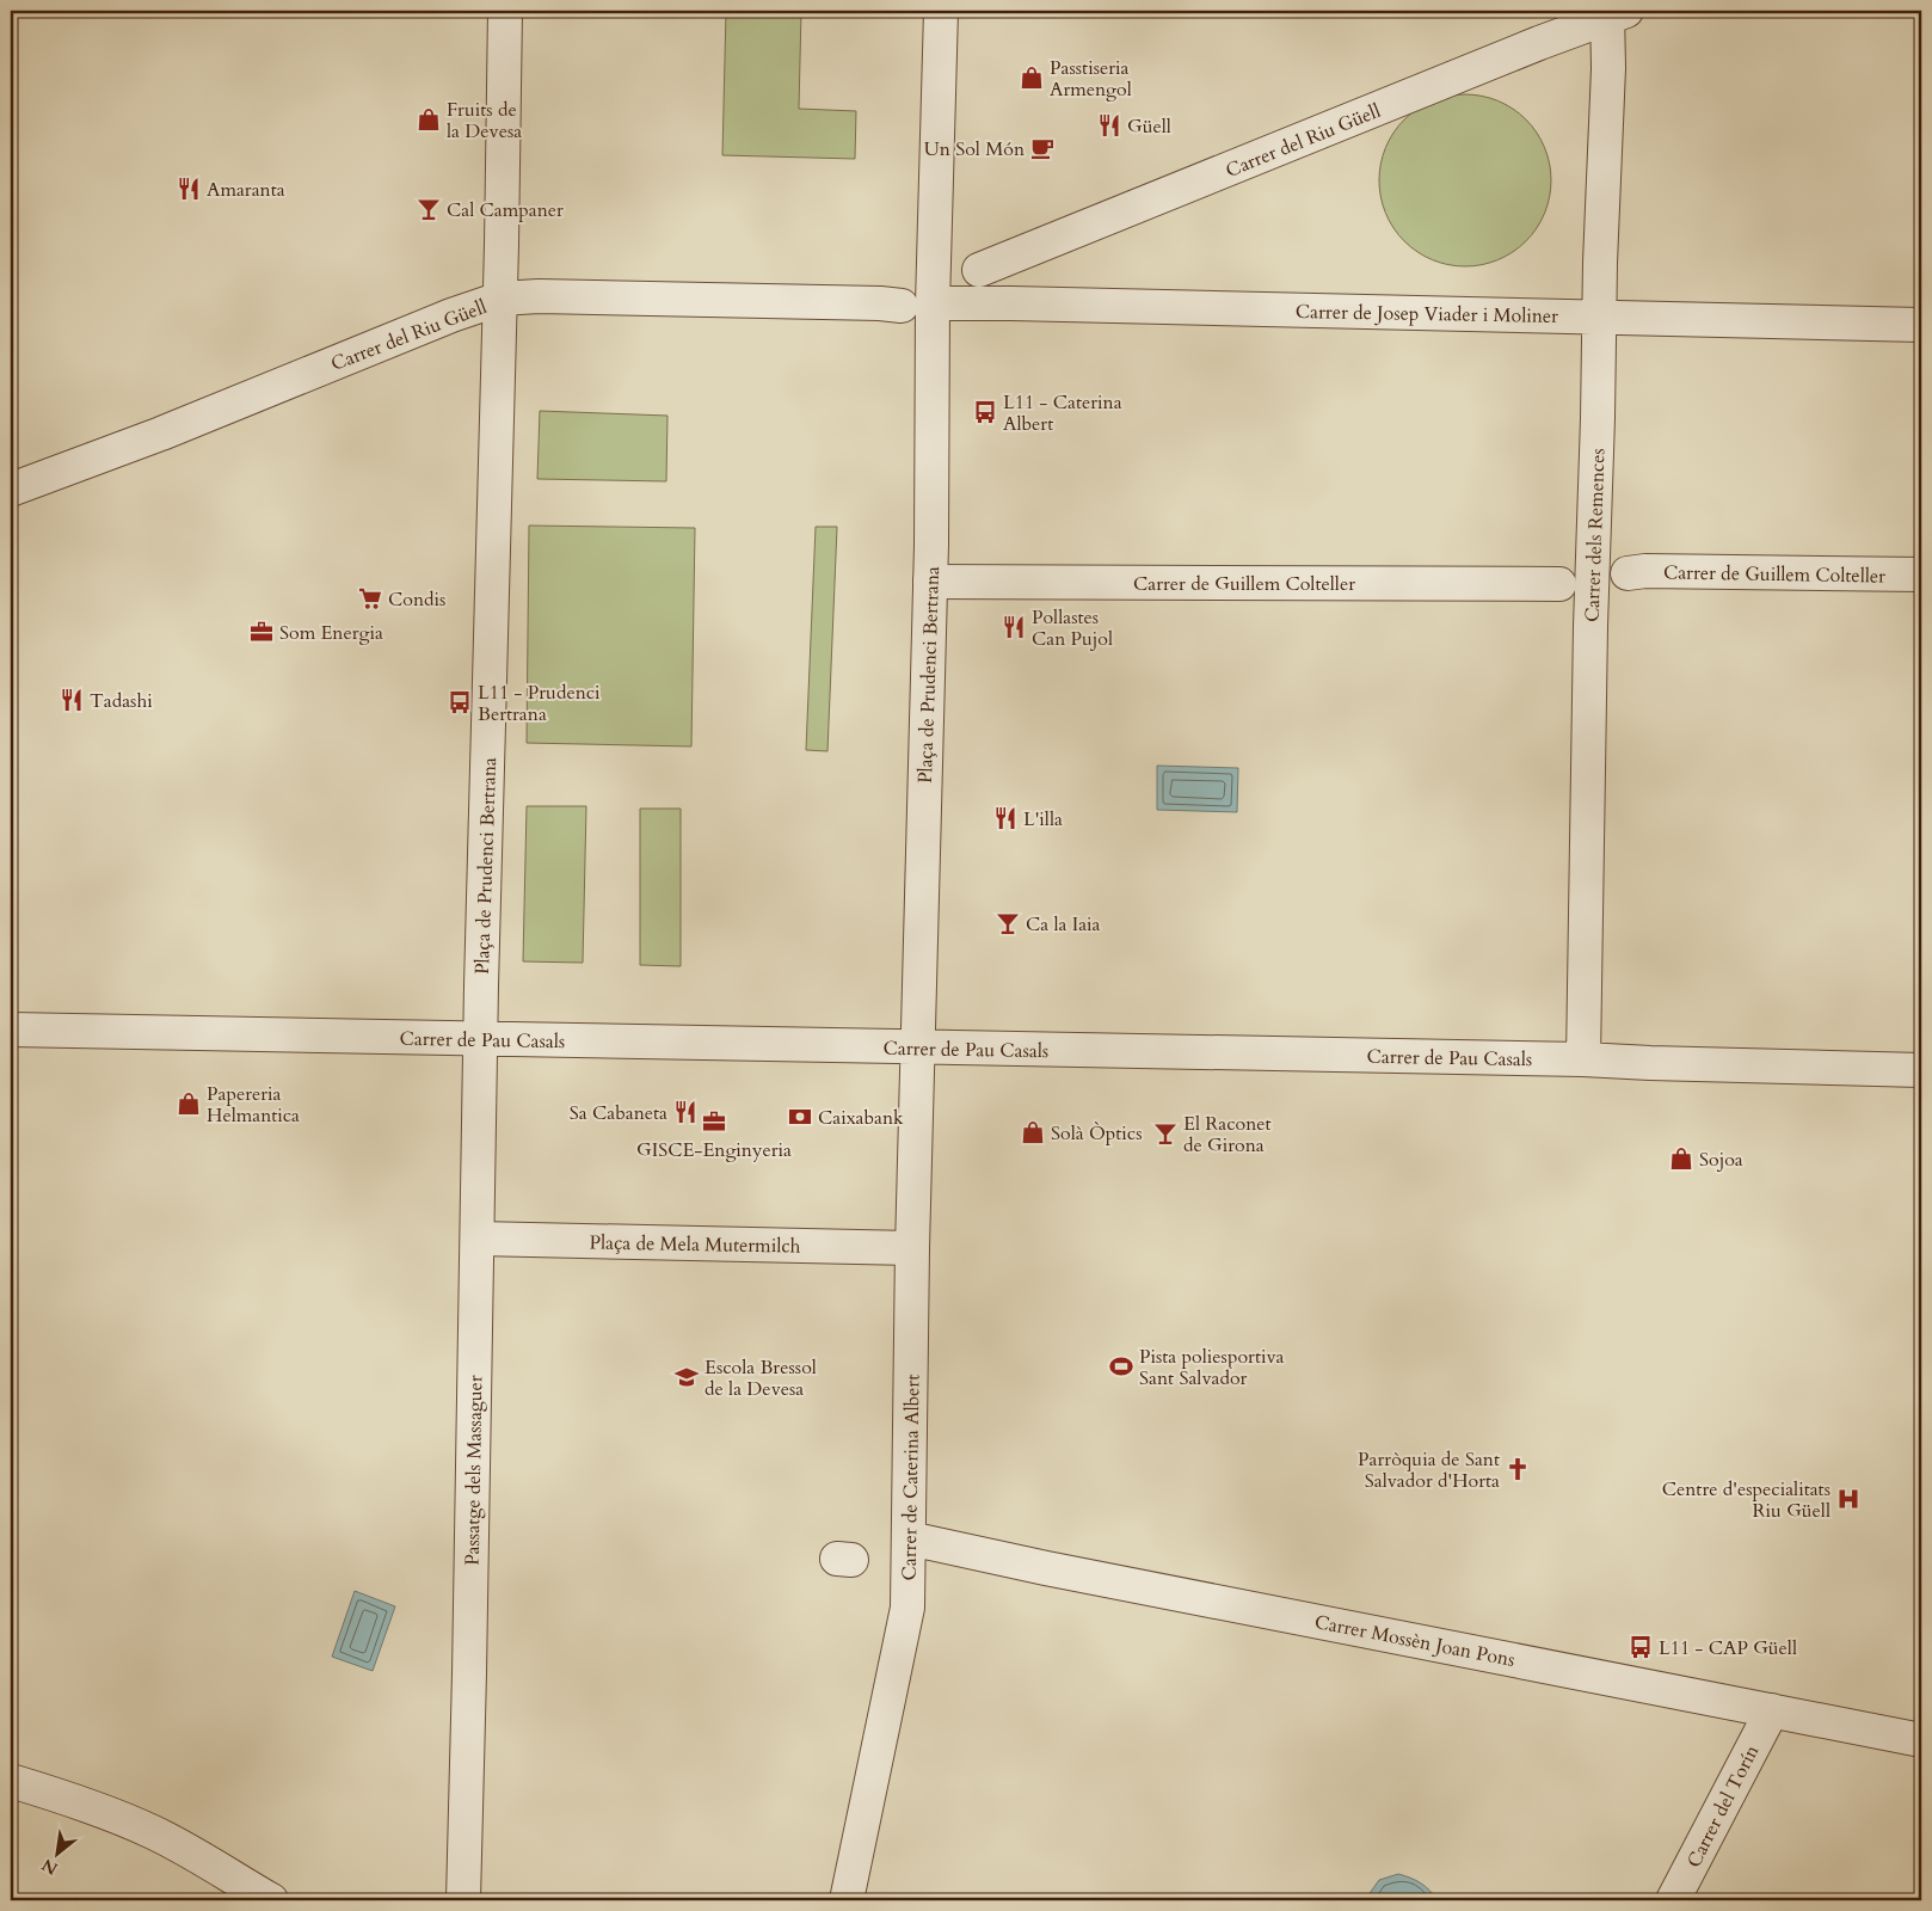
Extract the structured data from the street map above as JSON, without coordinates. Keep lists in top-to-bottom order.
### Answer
{
  "streets": {
    "street": [
      "Carrer del Riu Güell",
      "Carrer de Josep Viader i Moliner",
      "Carrer dels Remences",
      "Carrer de Guillem Colteller",
      "Plaça de Prudenci Bertrana",
      "Carrer de Pau Casals",
      "Plaça de Mela Mutermilch",
      "Passatge dels Massaguer",
      "Carrer de Caterina Albert",
      "Carrer Mossèn Joan Pons",
      "Carrer del Torín"
    ]
  },
  "crossings": [
    ["Carrer del Riu Güell", "Carrer de Josep Viader i Moliner"],
    ["Carrer del Riu Güell", "Carrer dels Remences"],
    ["Carrer del Riu Güell", "Plaça de Prudenci Bertrana"],
    ["Carrer de Josep Viader i Moliner", "Carrer dels Remences"],
    ["Carrer de Josep Viader i Moliner", "Plaça de Prudenci Bertrana"],
    ["Carrer dels Remences", "Carrer de Pau Casals"],
    ["Carrer de Guillem Colteller", "Plaça de Prudenci Bertrana"],
    ["Plaça de Prudenci Bertrana", "Carrer de Pau Casals"],
    ["Plaça de Prudenci Bertrana", "Passatge dels Massaguer"],
    ["Plaça de Prudenci Bertrana", "Carrer de Caterina Albert"],
    ["Carrer de Pau Casals", "Passatge dels Massaguer"],
    ["Carrer de Pau Casals", "Carrer de Caterina Albert"],
    ["Plaça de Mela Mutermilch", "Passatge dels Massaguer"],
    ["Plaça de Mela Mutermilch", "Carrer de Caterina Albert"],
    ["Carrer de Caterina Albert", "Carrer Mossèn Joan Pons"],
    ["Carrer Mossèn Joan Pons", "Carrer del Torín"]
  ],
  "places": {
    "shop": [
      "Passtiseria Armengol",
      "Fruits de la Devesa",
      "Papereria Helmantica",
      "Solà Òptics",
      "Sojoa"
    ],
    "restaurant": [
      "Güell",
      "Amaranta",
      "Pollastes Can Pujol",
      "Tadashi",
      "L'illa",
      "Sa Cabaneta"
    ],
    "cafe": ["Un Sol Món"],
    "bar": ["Cal Campaner", "Ca la Iaia", "El Raconet de Girona"],
    "bus stop": ["L11 - Caterina Albert", "L11 - Prudenci Bertrana", "L11 - CAP Güell"],
    "supermarket": ["Condis"],
    "office": ["Som Energia", "GISCE-Enginyeria"],
    "bank": ["Caixabank"],
    "sports": ["Pista poliesportiva Sant Salvador"],
    "school or university": ["Escola Bressol de la Devesa"],
    "church": ["Parròquia de Sant Salvador d'Horta"],
    "hospital": ["Centre d'especialitats Riu Güell"]
  },
  "north": "bottom left"
}
